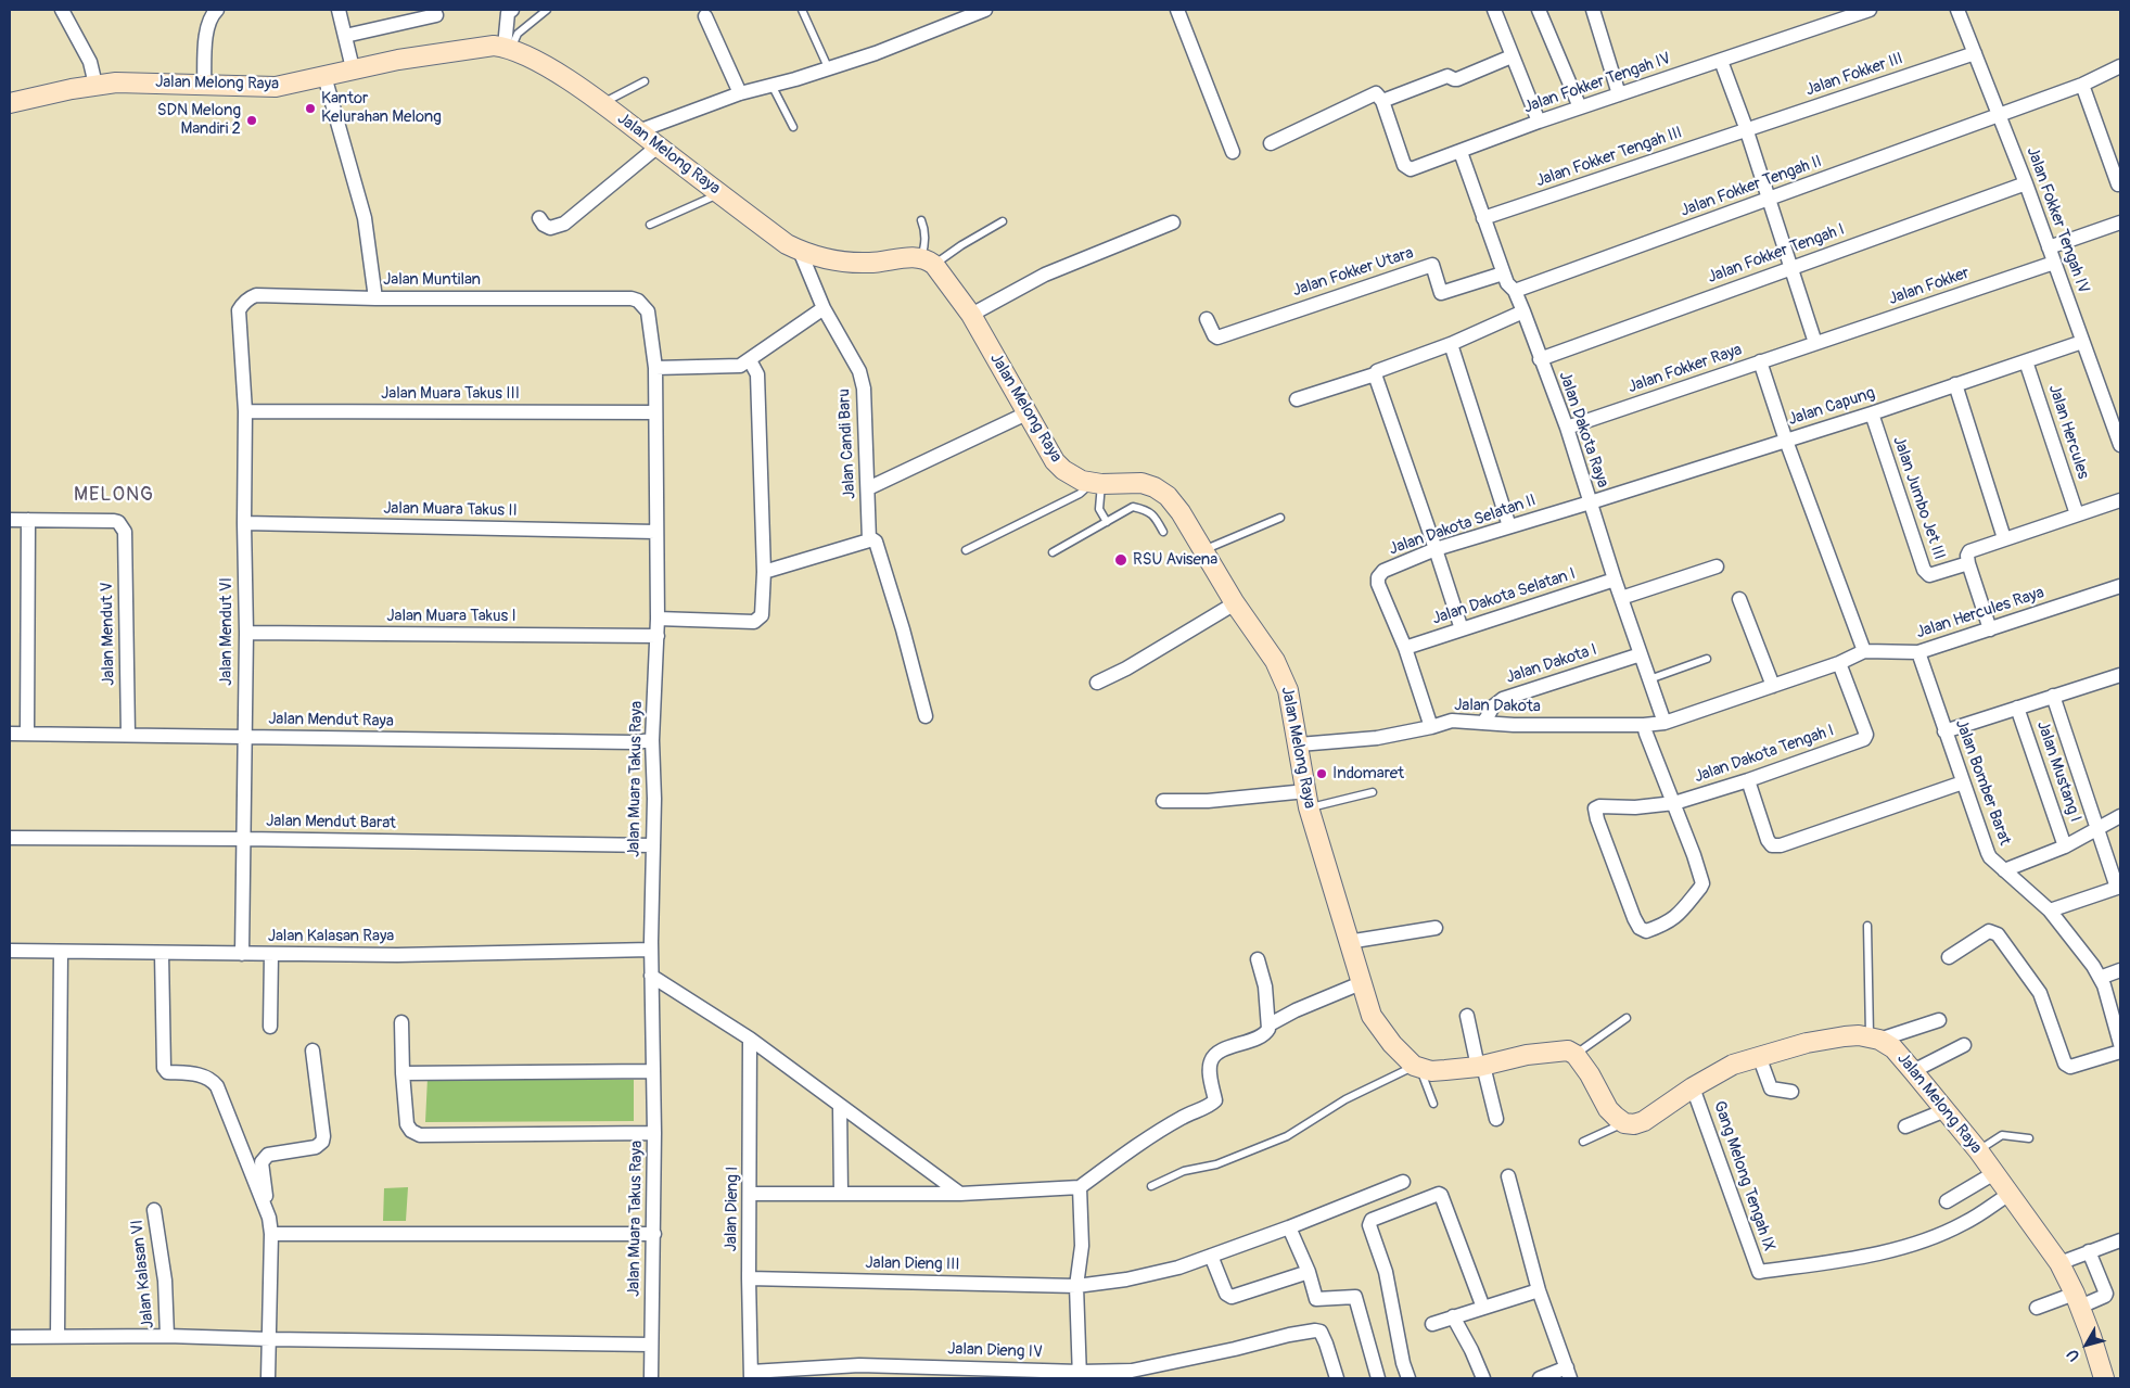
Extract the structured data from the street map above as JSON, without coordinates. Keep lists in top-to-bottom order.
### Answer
{
  "streets": {
    "main road": ["Jalan Melong Raya"],
    "street": [
      "Jalan Fokker III",
      "Jalan Fokker Tengah IV",
      "Jalan Fokker Tengah III",
      "Jalan Fokker Tengah II",
      "Jalan Fokker Tengah I",
      "Jalan Fokker Utara",
      "Jalan Muntilan",
      "Jalan Fokker",
      "Jalan Fokker Raya",
      "Jalan Muara Takus III",
      "Jalan Capung",
      "Jalan Dakota Raya",
      "Jalan Hercules",
      "Jalan Candi Baru",
      "Jalan Jumbo Jet III",
      "Jalan Muara Takus II",
      "Jalan Dakota Selatan II",
      "Jalan Dakota Selatan I",
      "Jalan Hercules Raya",
      "Jalan Muara Takus I",
      "Jalan Mendut VI",
      "Jalan Mendut V",
      "Jalan Dakota I",
      "Jalan Dakota",
      "Jalan Mendut Raya",
      "Jalan Dakota Tengah I",
      "Jalan Mustang I",
      "Jalan Muara Takus Raya",
      "Jalan Bomber Barat",
      "Jalan Mendut Barat",
      "Jalan Kalasan Raya",
      "Gang Melong Tengah IX",
      "Jalan Dieng I",
      "Jalan Dieng III",
      "Jalan Kalasan VI",
      "Jalan Dieng IV"
    ]
  },
  "crossings": [
    ["Jalan Fokker III", "Jalan Fokker Tengah IV"],
    ["Jalan Fokker III", "Jalan Fokker Tengah III"],
    ["Jalan Melong Raya", "Jalan Candi Baru"],
    ["Jalan Melong Raya", "Jalan Dakota"],
    ["Jalan Melong Raya", "Gang Melong Tengah IX"],
    ["Jalan Fokker Tengah IV", "Jalan Fokker Tengah II"],
    ["Jalan Fokker Tengah IV", "Jalan Fokker Tengah I"],
    ["Jalan Fokker Tengah IV", "Jalan Fokker"],
    ["Jalan Fokker Tengah IV", "Jalan Capung"],
    ["Jalan Fokker Tengah IV", "Jalan Dakota Raya"],
    ["Jalan Fokker Tengah III", "Jalan Dakota Raya"],
    ["Jalan Fokker Tengah II", "Jalan Dakota Raya"],
    ["Jalan Fokker Tengah I", "Jalan Dakota Raya"],
    ["Jalan Fokker Utara", "Jalan Dakota Raya"],
    ["Jalan Muntilan", "Jalan Mendut VI"],
    ["Jalan Muntilan", "Jalan Muara Takus Raya"],
    ["Jalan Fokker", "Jalan Fokker Raya"],
    ["Jalan Fokker Raya", "Jalan Dakota Raya"],
    ["Jalan Muara Takus III", "Jalan Mendut VI"],
    ["Jalan Muara Takus III", "Jalan Muara Takus Raya"],
    ["Jalan Capung", "Jalan Dakota Raya"],
    ["Jalan Capung", "Jalan Hercules"],
    ["Jalan Capung", "Jalan Jumbo Jet III"],
    ["Jalan Capung", "Jalan Dakota Selatan II"],
    ["Jalan Dakota Raya", "Jalan Dakota Selatan II"],
    ["Jalan Dakota Raya", "Jalan Dakota Selatan I"],
    ["Jalan Dakota Raya", "Jalan Hercules Raya"],
    ["Jalan Dakota Raya", "Jalan Dakota I"],
    ["Jalan Dakota Raya", "Jalan Dakota"],
    ["Jalan Hercules", "Jalan Jumbo Jet III"],
    ["Jalan Muara Takus II", "Jalan Mendut VI"],
    ["Jalan Muara Takus II", "Jalan Muara Takus Raya"],
    ["Jalan Dakota Selatan II", "Jalan Dakota Selatan I"],
    ["Jalan Dakota Selatan II", "Jalan Dakota"],
    ["Jalan Hercules Raya", "Jalan Dakota"],
    ["Jalan Hercules Raya", "Jalan Dakota Tengah I"],
    ["Jalan Hercules Raya", "Jalan Bomber Barat"],
    ["Jalan Muara Takus I", "Jalan Mendut VI"],
    ["Jalan Muara Takus I", "Jalan Muara Takus Raya"],
    ["Jalan Mendut VI", "Jalan Mendut Raya"],
    ["Jalan Mendut VI", "Jalan Mendut Barat"],
    ["Jalan Mendut VI", "Jalan Kalasan Raya"],
    ["Jalan Mendut V", "Jalan Mendut Raya"],
    ["Jalan Dakota I", "Jalan Dakota"],
    ["Jalan Mendut Raya", "Jalan Muara Takus Raya"],
    ["Jalan Muara Takus Raya", "Jalan Mendut Barat"],
    ["Jalan Muara Takus Raya", "Jalan Kalasan Raya"],
    ["Jalan Dieng I", "Jalan Dieng III"],
    ["Jalan Dieng I", "Jalan Dieng IV"]
  ],
  "districts": ["MELONG"],
  "places": [
    "Kantor Kelurahan Melong",
    "SDN Melong Mandiri 2",
    "RSU Avisena",
    "Indomaret"
  ],
  "north": "bottom left"
}
